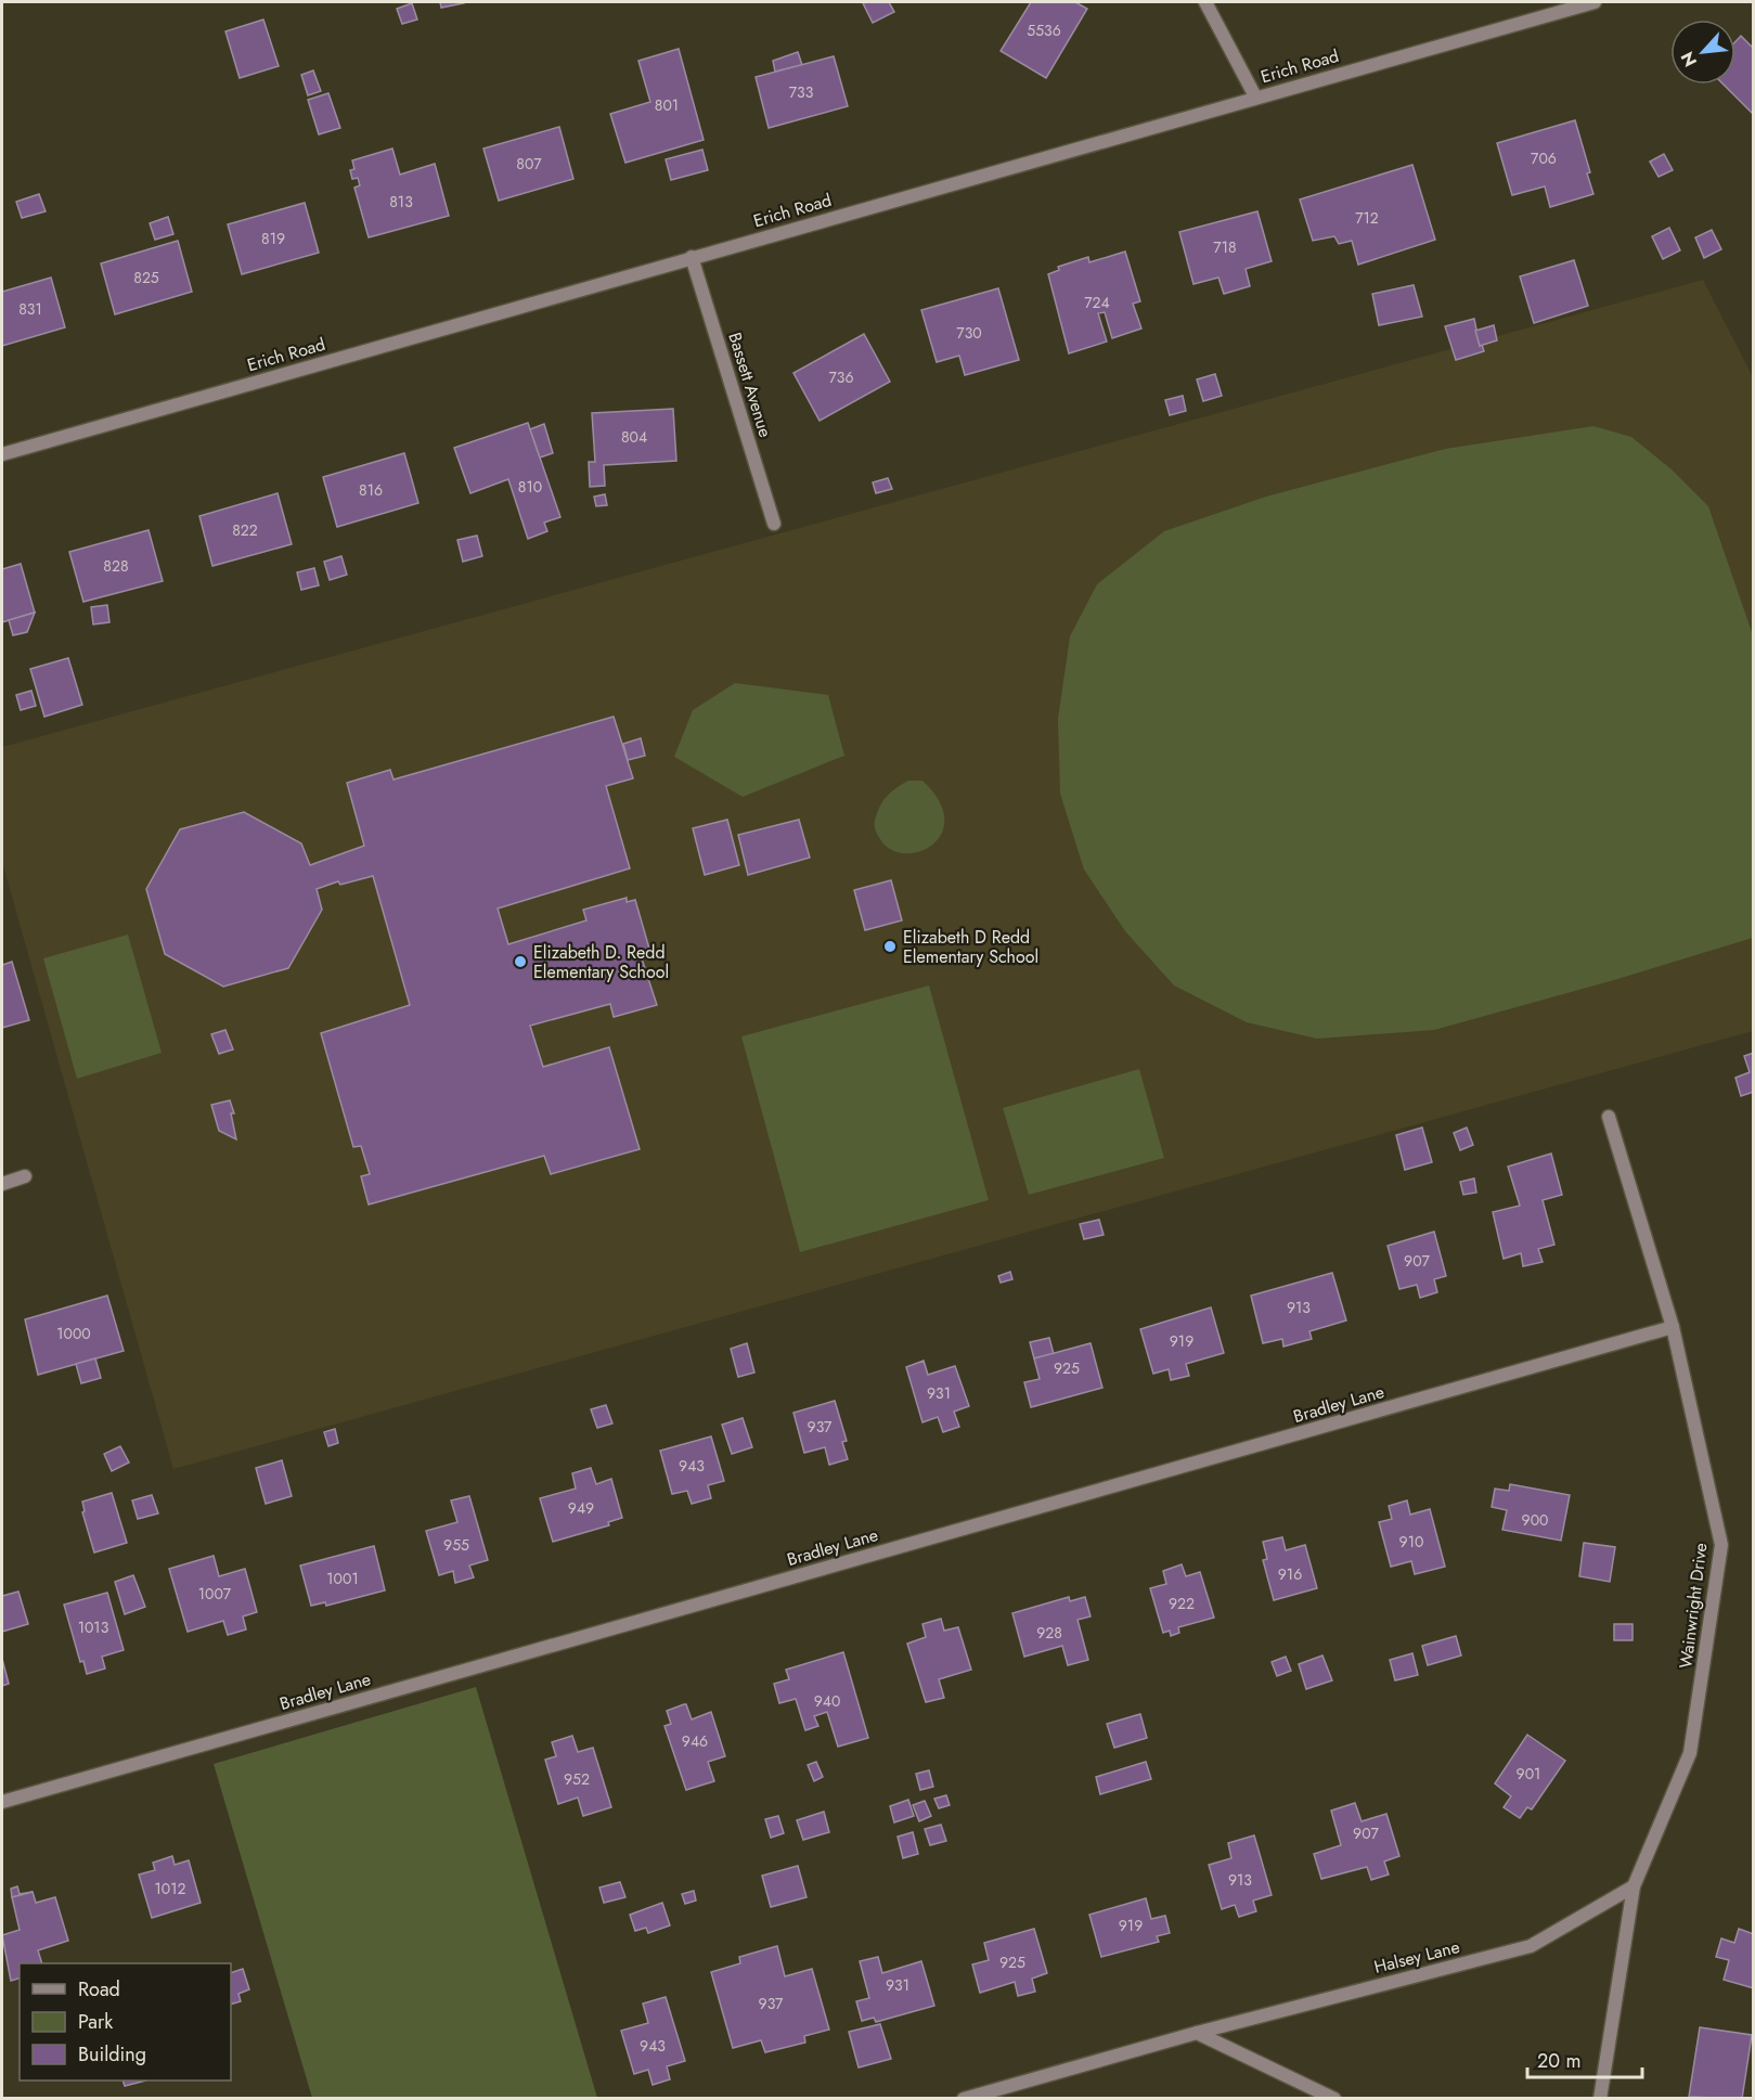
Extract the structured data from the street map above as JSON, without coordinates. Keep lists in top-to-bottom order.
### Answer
{
  "streets": {
    "street": [
      "Erich Road",
      "Bassett Avenue",
      "Bradley Lane",
      "Wainwright Drive",
      "Halsey Lane"
    ]
  },
  "crossings": [
    ["Erich Road", "Bassett Avenue"],
    ["Bradley Lane", "Wainwright Drive"],
    ["Wainwright Drive", "Halsey Lane"]
  ],
  "places": ["Elizabeth D Redd Elementary School", "Elizabeth D. Redd Elementary School"],
  "house_numbers": [
    "5536",
    "733",
    "801",
    "706",
    "807",
    "813",
    "712",
    "819",
    "718",
    "825",
    "724",
    "831",
    "730",
    "736",
    "804",
    "810",
    "816",
    "822",
    "828",
    "907",
    "913",
    "1000",
    "919",
    "925",
    "931",
    "937",
    "943",
    "949",
    "900",
    "910",
    "955",
    "916",
    "1001",
    "1007",
    "922",
    "1013",
    "928",
    "940",
    "946",
    "901",
    "952",
    "907",
    "913",
    "1012",
    "919",
    "925",
    "931",
    "937",
    "943"
  ],
  "legend": ["Road", "Park", "Building"],
  "scale_bar": "20 m",
  "north": "bottom left"
}
